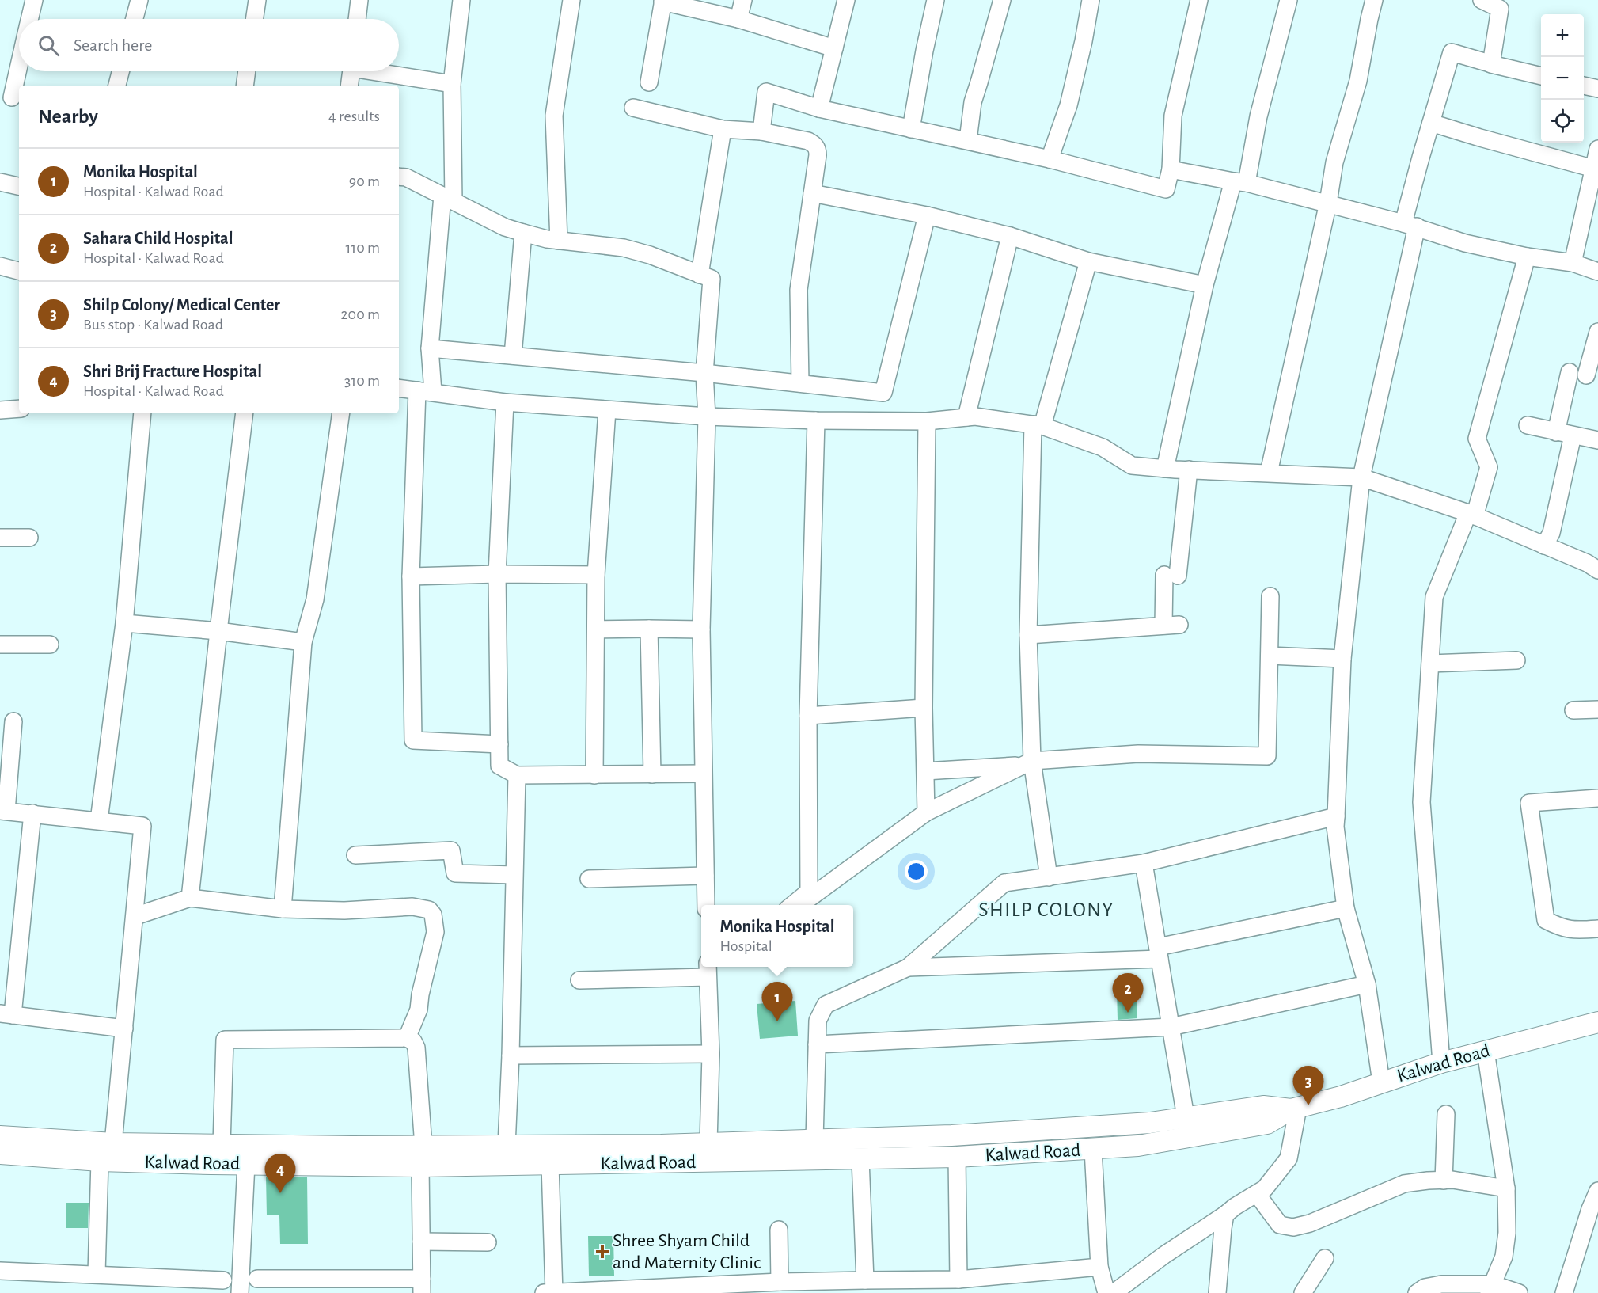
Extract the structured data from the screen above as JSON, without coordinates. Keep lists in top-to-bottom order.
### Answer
{
  "streets": {
    "main road": ["Kalwad Road"]
  },
  "districts": ["SHILP COLONY"],
  "places": {
    "health": ["Shree Shyam Child and Maternity Clinic"]
  },
  "page": {
    "map_buttons": ["+", "−"],
    "search": "Search here",
    "heading": ["Nearby", "4 results"],
    "list": [
      {
        "mark": "1",
        "name": "Monika Hospital",
        "note": "Hospital · Kalwad Road",
        "value": "90 m"
      },
      {
        "mark": "2",
        "name": "Sahara Child Hospital",
        "note": "Hospital · Kalwad Road",
        "value": "110 m"
      },
      {
        "mark": "3",
        "name": "Shilp Colony/ Medical Center",
        "note": "Bus stop · Kalwad Road",
        "value": "200 m"
      },
      {
        "mark": "4",
        "name": "Shri Brij Fracture Hospital",
        "note": "Hospital · Kalwad Road",
        "value": "310 m"
      }
    ],
    "popup": ["Monika Hospital", "Hospital"],
    "pins": [
      "2",
      "1",
      "3",
      "4"
    ]
  }
}
